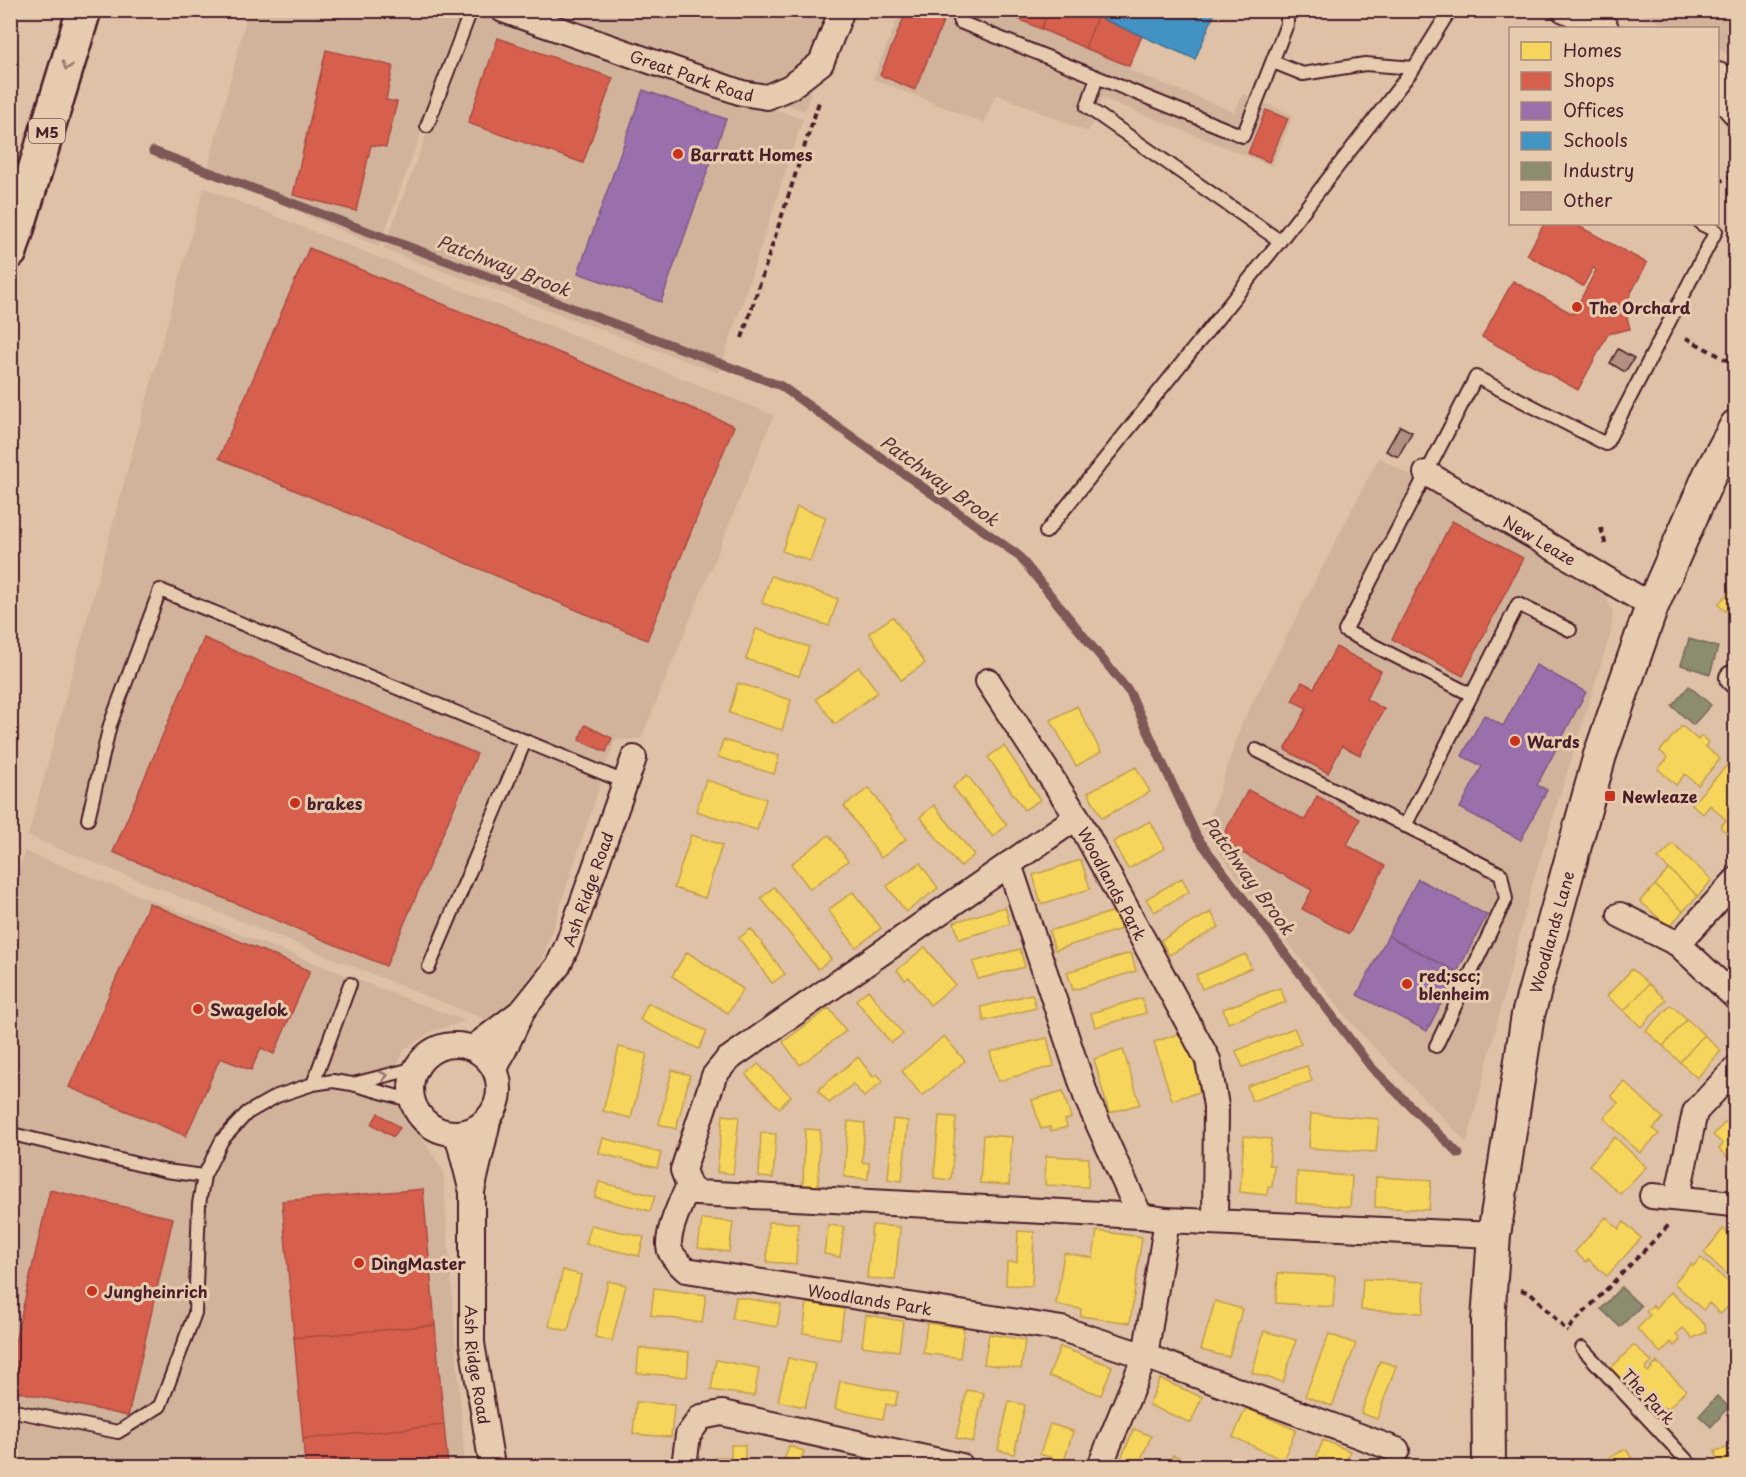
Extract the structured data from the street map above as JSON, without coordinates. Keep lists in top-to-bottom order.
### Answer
{
  "streets": {
    "highway": ["M5"],
    "street": [
      "Great Park Road",
      "New Leaze",
      "Woodlands Park",
      "Ash Ridge Road",
      "Woodlands Lane"
    ],
    "lane": ["The Park"]
  },
  "crossings": [
    ["New Leaze", "Woodlands Lane"]
  ],
  "water": ["Patchway Brook"],
  "places": {
    "other": [
      "Barratt Homes",
      "The Orchard",
      "Wards",
      "brakes",
      "red;scc; blenheim",
      "Swagelok",
      "DingMaster",
      "Jungheinrich"
    ],
    "transit": ["Newleaze"]
  },
  "legend": [
    "Homes",
    "Shops",
    "Offices",
    "Schools",
    "Industry",
    "Other"
  ]
}
